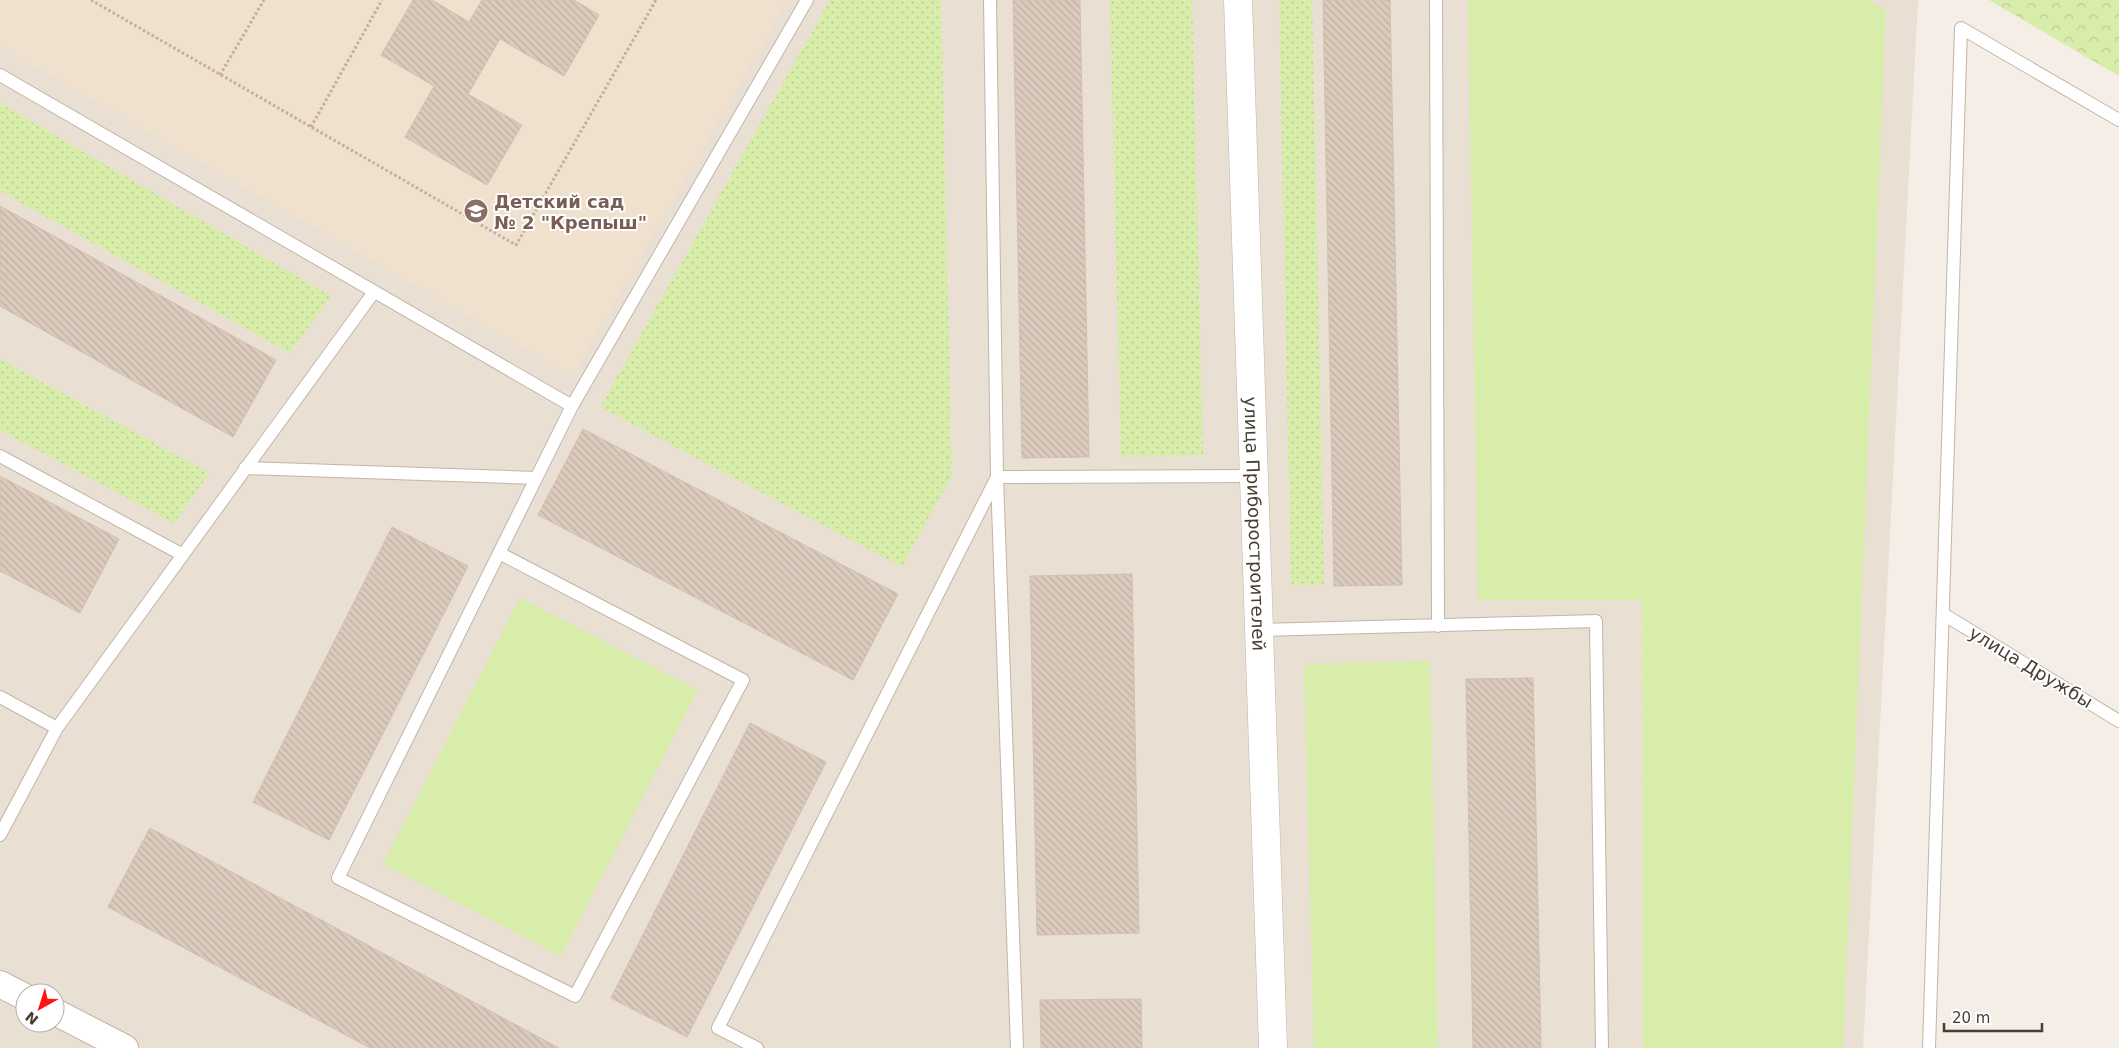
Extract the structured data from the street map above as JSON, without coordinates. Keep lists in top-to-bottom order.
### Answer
{
  "streets": {
    "street": ["улица Приборостроителей"],
    "lane": ["улица Дружбы"]
  },
  "places": {
    "school or university": ["Детский сад № 2 \"Крепыш\""]
  },
  "scale_bar": "20 m",
  "north": "bottom left"
}
